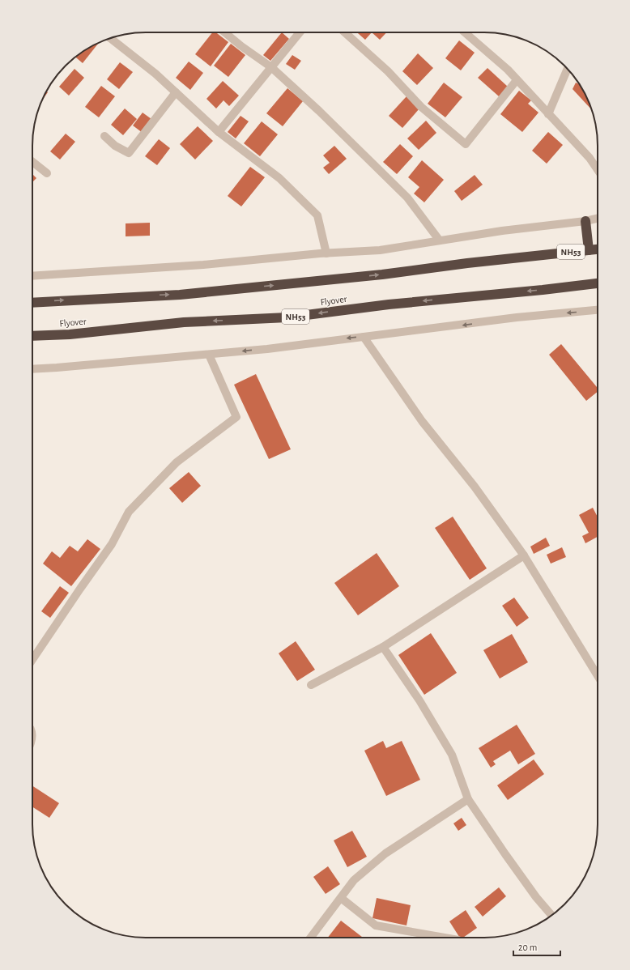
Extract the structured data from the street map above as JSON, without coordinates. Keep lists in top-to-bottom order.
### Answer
{
  "streets": {
    "highway": ["NH53", "Flyover"]
  },
  "crossings": [
    ["NH53", "Flyover"]
  ],
  "scale_bar": "20 m"
}
